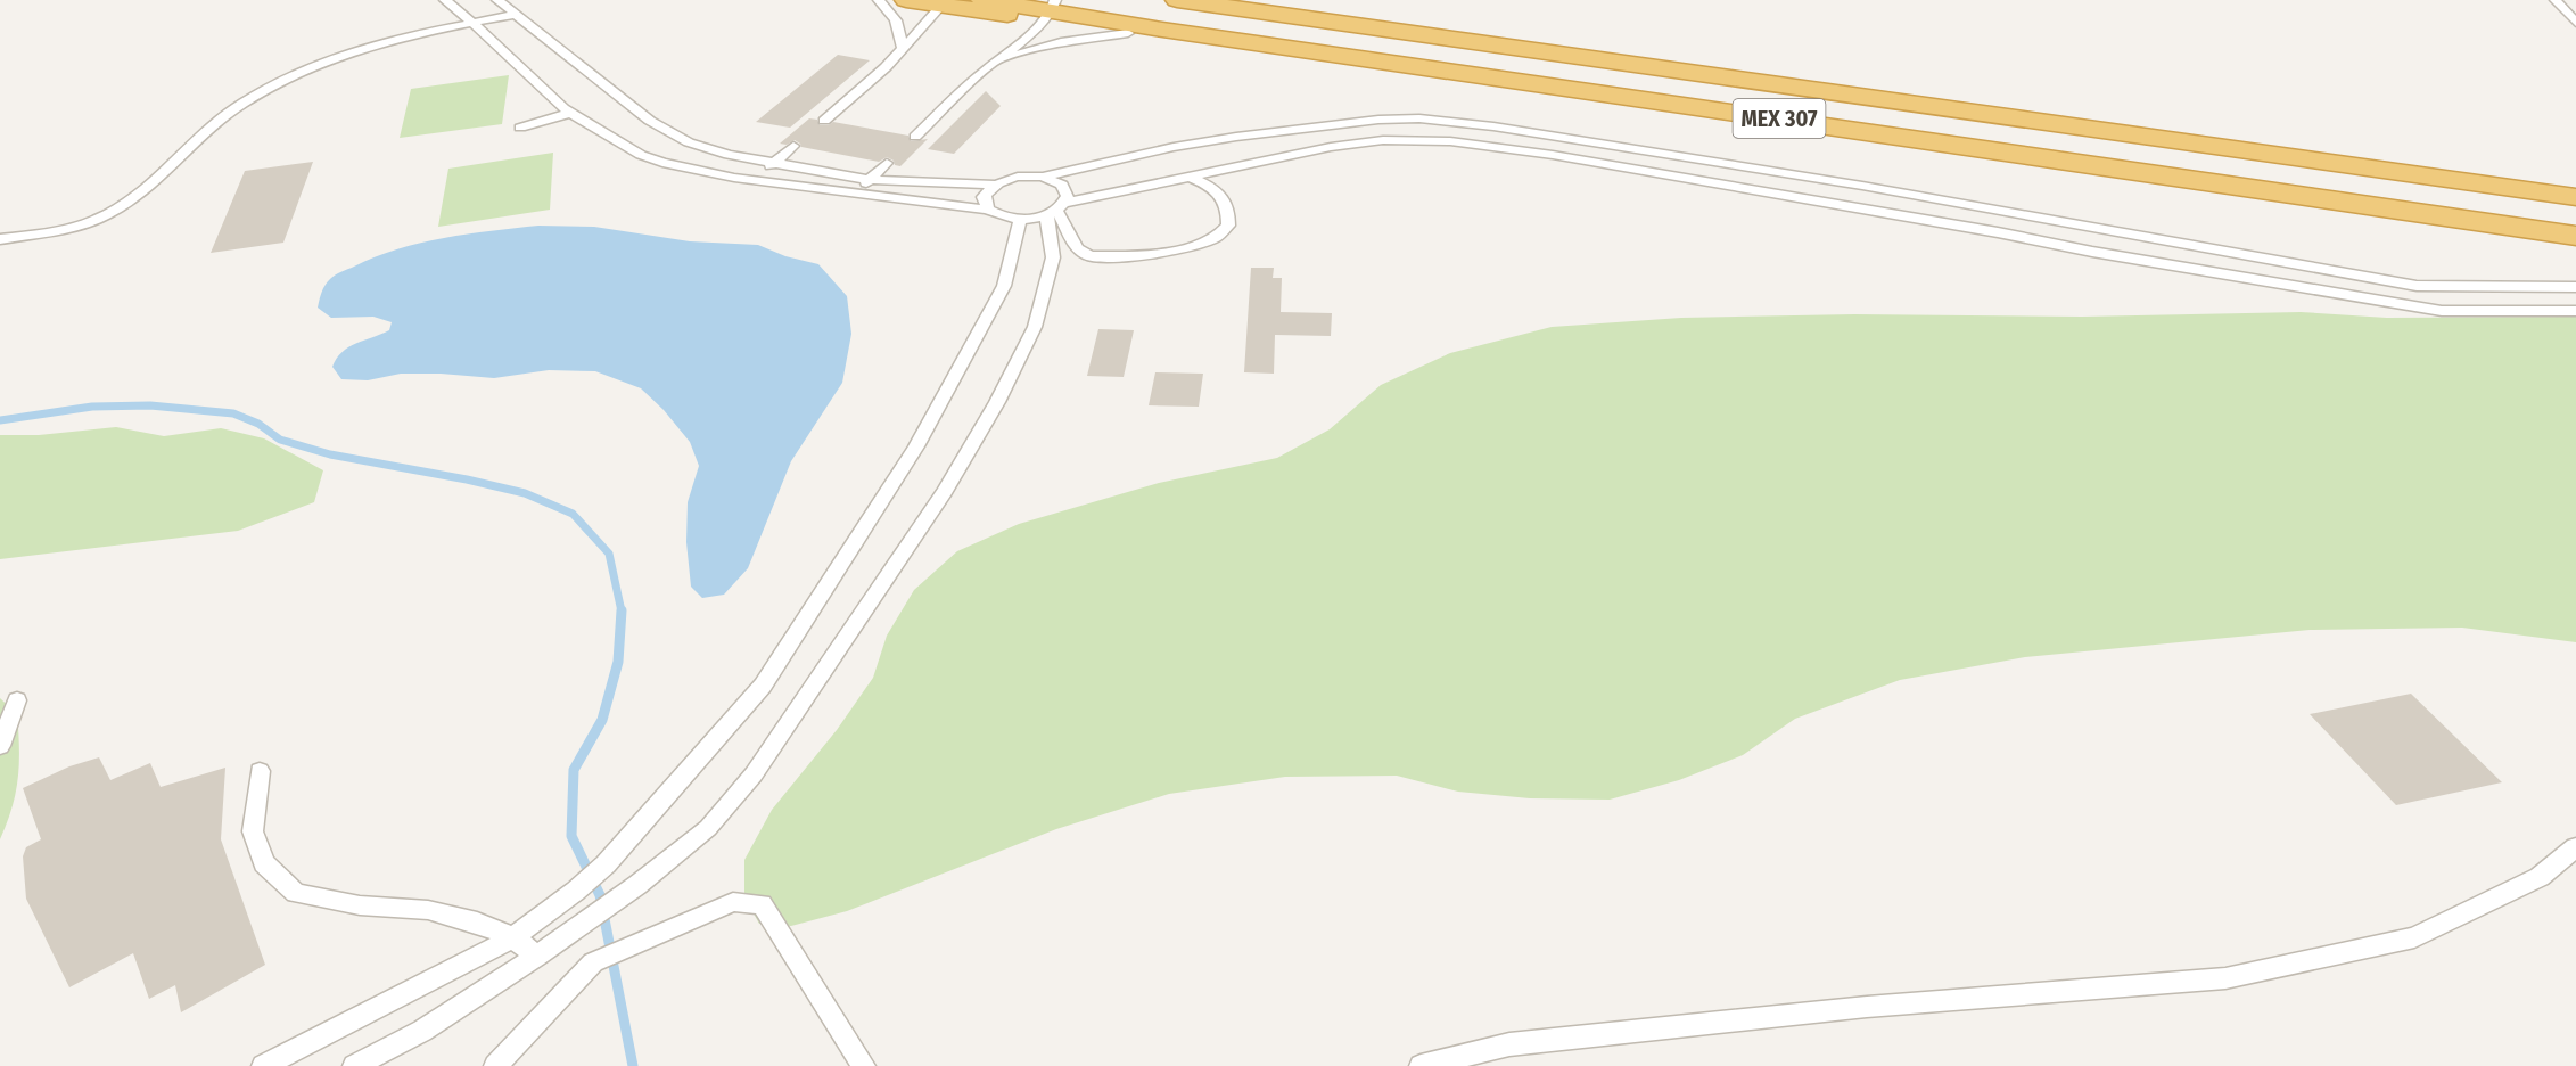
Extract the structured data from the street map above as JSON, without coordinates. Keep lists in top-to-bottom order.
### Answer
{
  "streets": {
    "highway": ["MEX 307"]
  }
}
